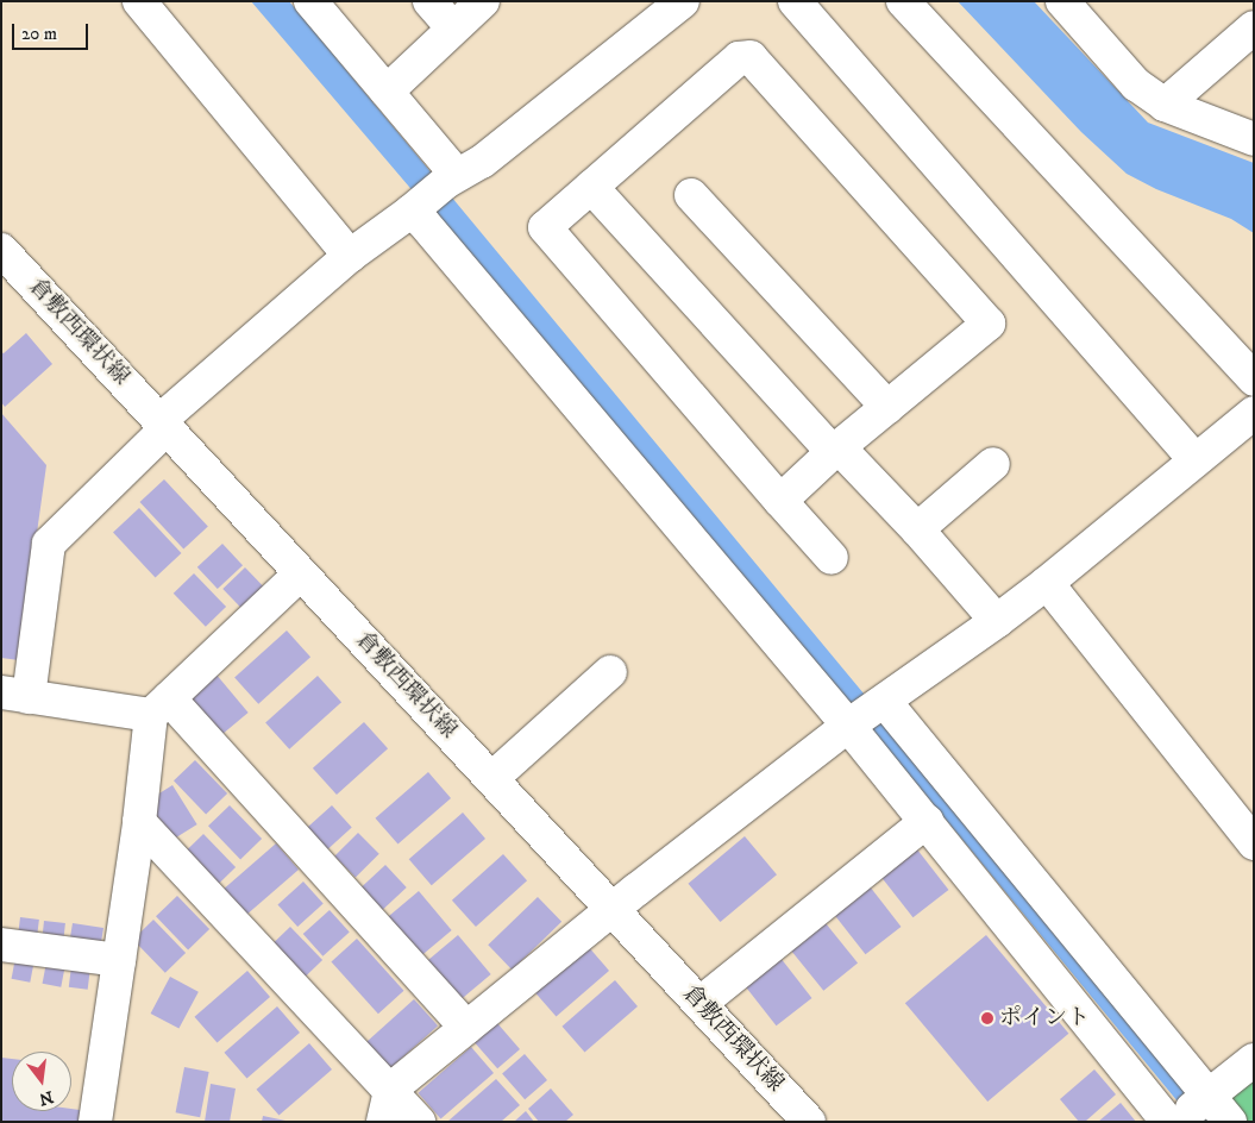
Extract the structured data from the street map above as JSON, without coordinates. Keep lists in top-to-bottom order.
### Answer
{
  "streets": {
    "street": ["倉敷西環状線"]
  },
  "places": ["ポイント"],
  "scale_bar": "20 m",
  "north": "bottom"
}
